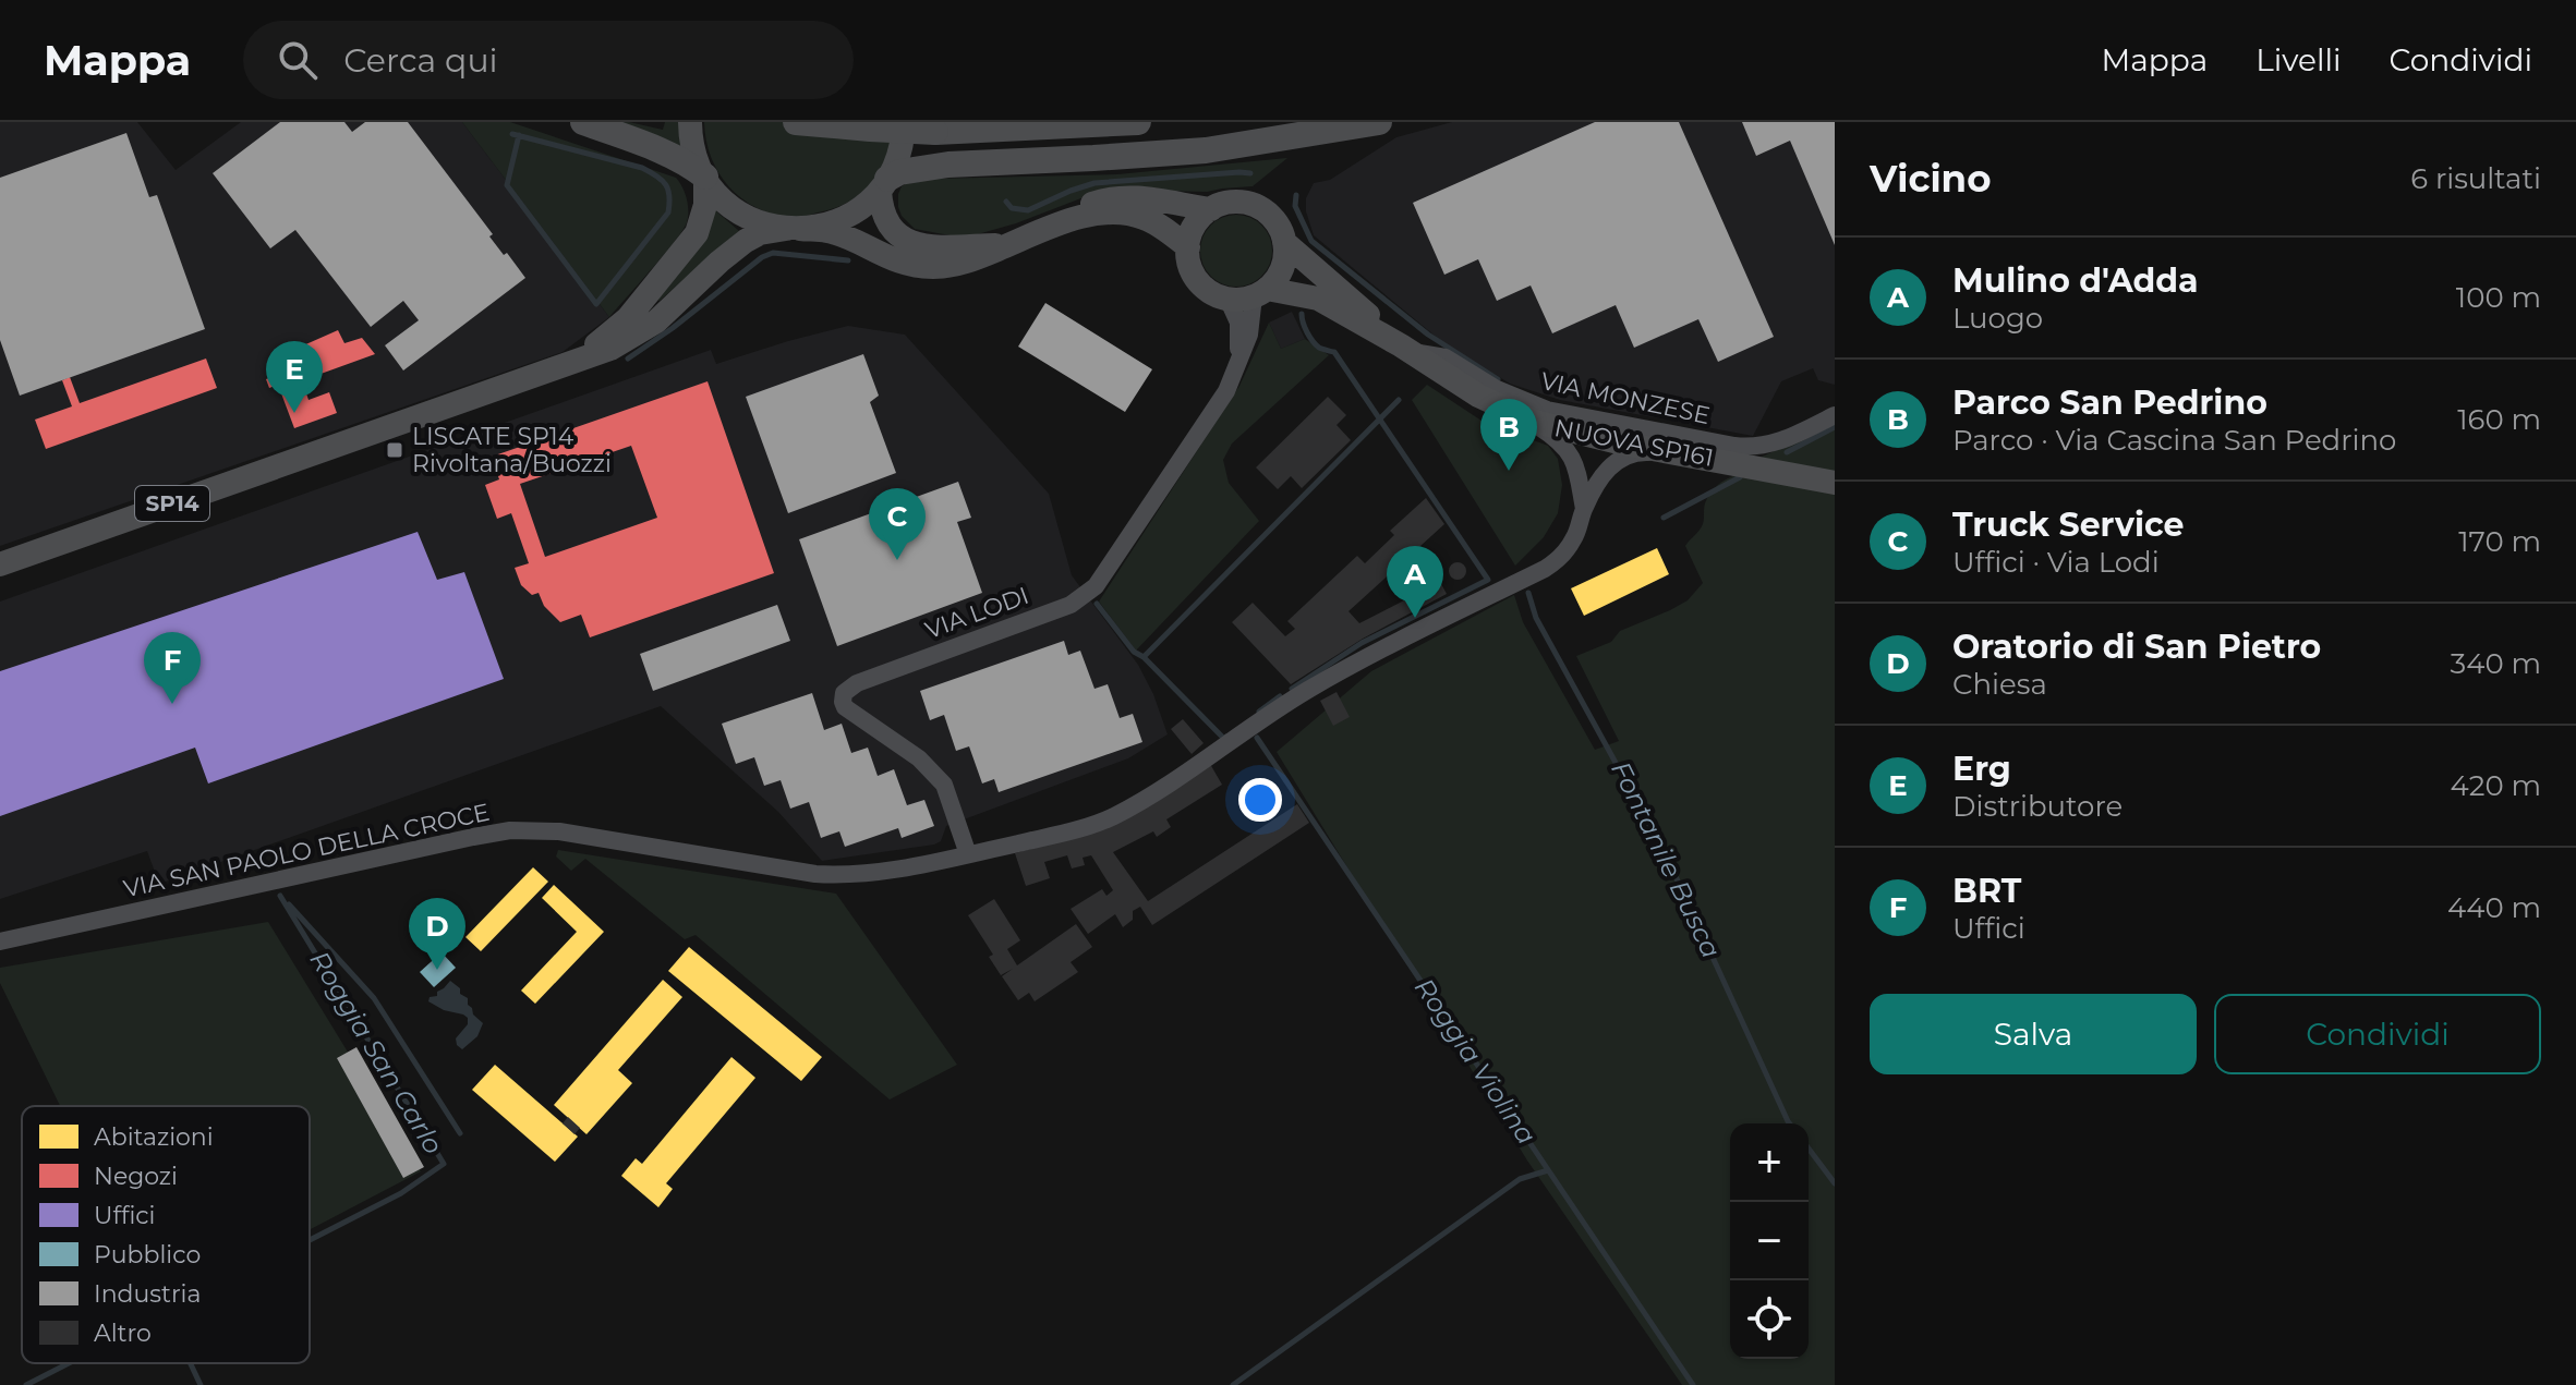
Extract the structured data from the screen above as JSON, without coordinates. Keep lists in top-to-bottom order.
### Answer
{
  "streets": {
    "main road": ["NUOVA SP161", "SP14"],
    "street": ["VIA MONZESE", "VIA LODI", "VIA SAN PAOLO DELLA CROCE"]
  },
  "crossings": [
    ["VIA MONZESE", "NUOVA SP161"],
    ["NUOVA SP161", "SP14"],
    ["NUOVA SP161", "VIA LODI"],
    ["NUOVA SP161", "VIA SAN PAOLO DELLA CROCE"],
    ["VIA LODI", "VIA SAN PAOLO DELLA CROCE"]
  ],
  "water": ["Fontanile Busca", "Roggia San Carlo", "Roggia Violina"],
  "places": {
    "transit": ["LISCATE SP14 Rivoltana/Buozzi"]
  },
  "legend": [
    "Abitazioni",
    "Negozi",
    "Uffici",
    "Pubblico",
    "Industria",
    "Altro"
  ],
  "page": {
    "header": "Mappa",
    "search": "Cerca qui",
    "nav": ["Mappa", "Livelli", "Condividi"],
    "heading": ["Vicino", "6 risultati"],
    "list": [
      {
        "mark": "A",
        "name": "Mulino d'Adda",
        "note": "Luogo",
        "value": "100 m"
      },
      {
        "mark": "B",
        "name": "Parco San Pedrino",
        "note": "Parco · Via Cascina San Pedrino",
        "value": "160 m"
      },
      {
        "mark": "C",
        "name": "Truck Service",
        "note": "Uffici · Via Lodi",
        "value": "170 m"
      },
      {
        "mark": "D",
        "name": "Oratorio di San Pietro",
        "note": "Chiesa",
        "value": "340 m"
      },
      {
        "mark": "E",
        "name": "Erg",
        "note": "Distributore",
        "value": "420 m"
      },
      {
        "mark": "F",
        "name": "BRT",
        "note": "Uffici",
        "value": "440 m"
      }
    ],
    "pins": [
      "E",
      "B",
      "C",
      "A",
      "F",
      "D"
    ],
    "buttons": ["Salva", "Condividi"],
    "map_buttons": ["+", "−"]
  }
}
